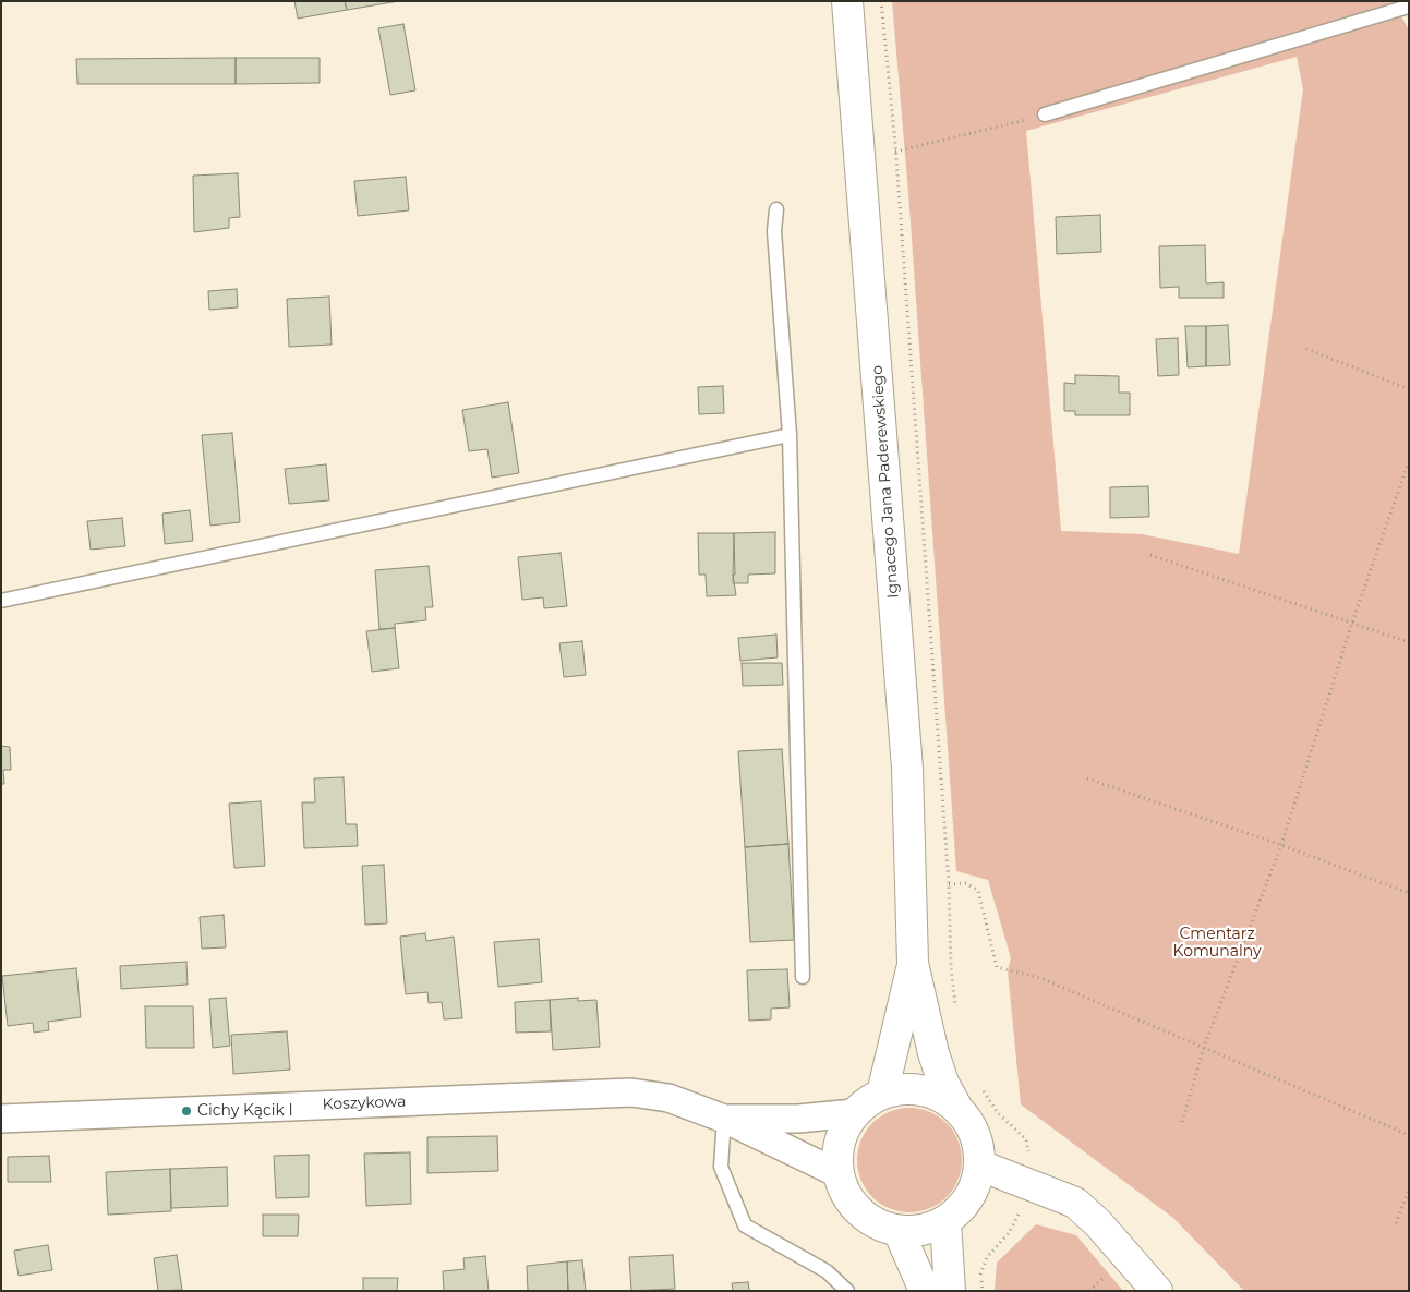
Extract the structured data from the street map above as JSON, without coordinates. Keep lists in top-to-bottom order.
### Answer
{
  "streets": {
    "main road": ["Ignacego Jana Paderewskiego"],
    "street": ["Koszykowa"]
  },
  "crossings": [
    ["Ignacego Jana Paderewskiego", "Koszykowa"]
  ],
  "parks": ["Cmentarz Komunalny"],
  "places": ["Cichy Kącik I"]
}
